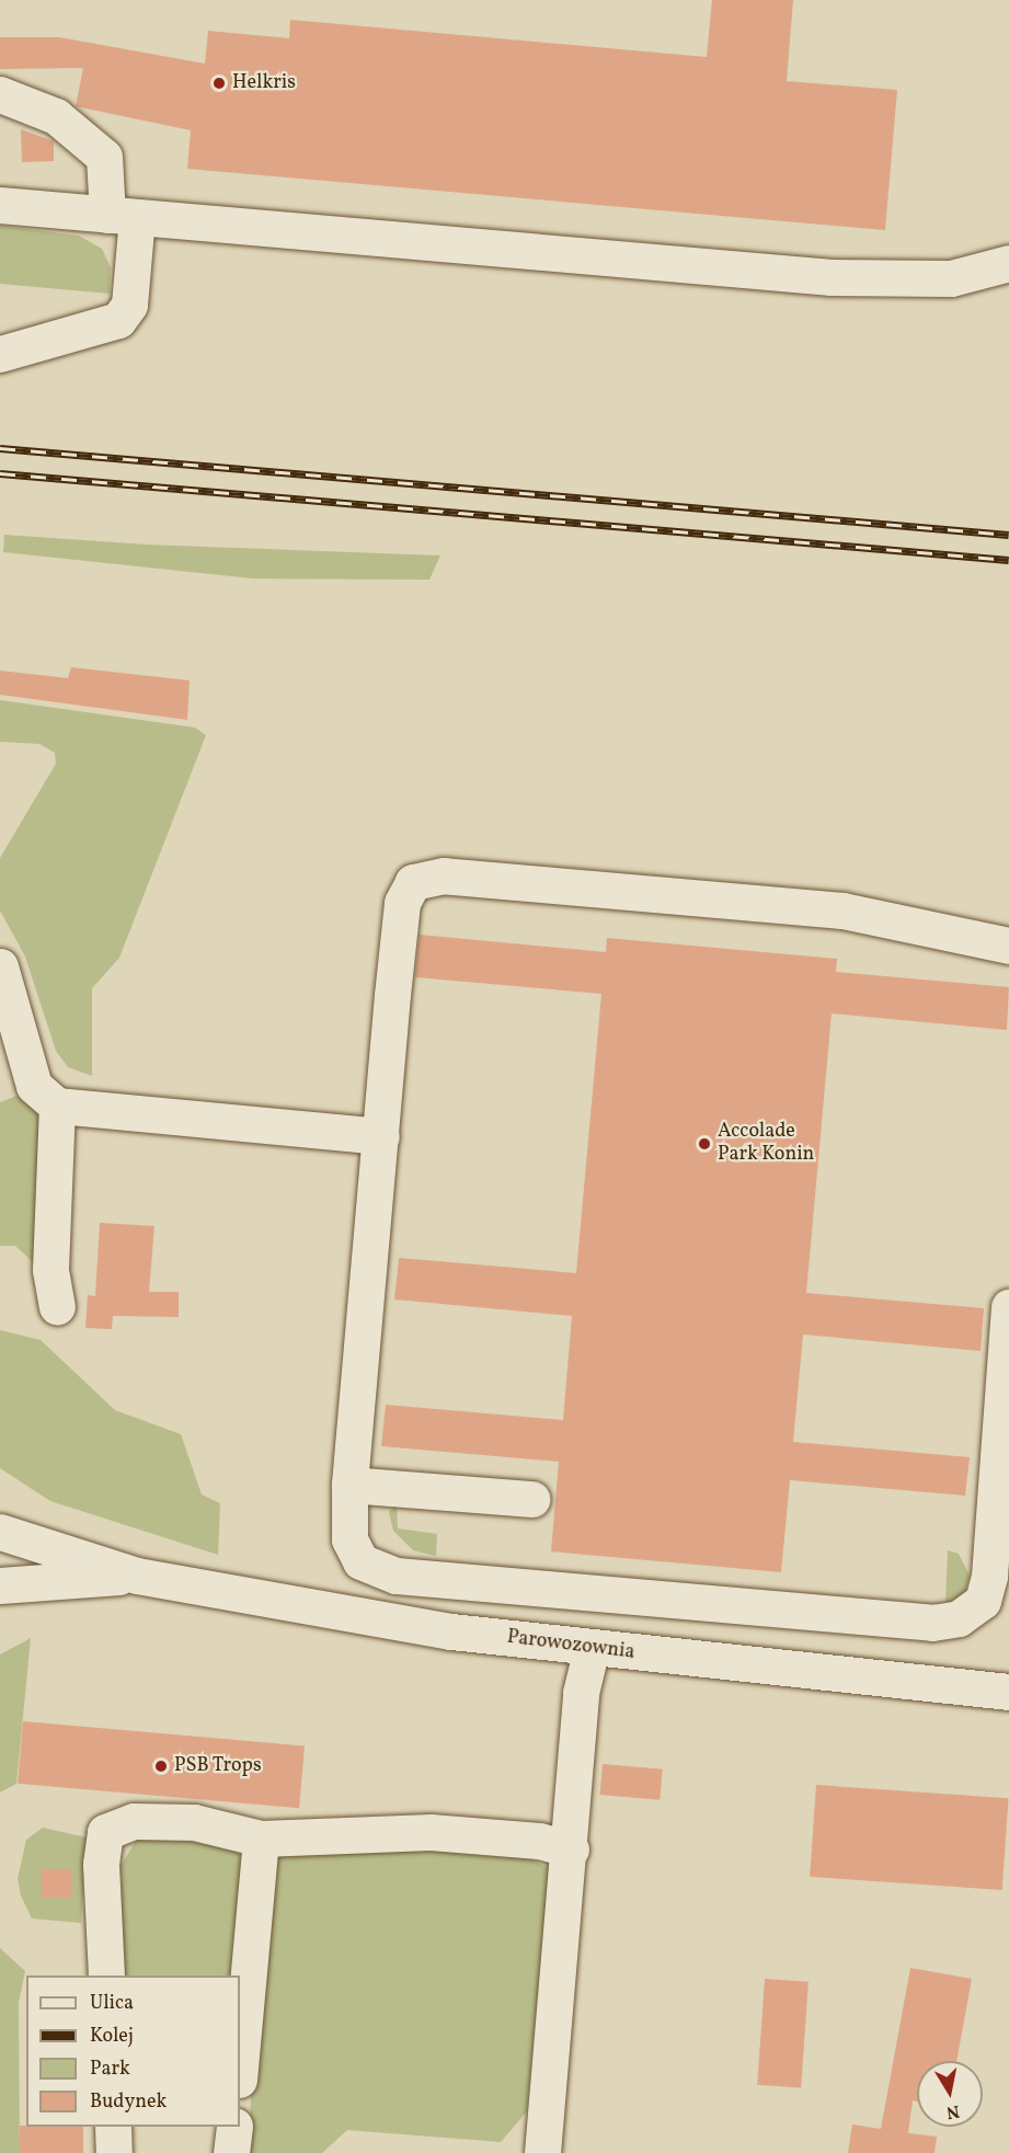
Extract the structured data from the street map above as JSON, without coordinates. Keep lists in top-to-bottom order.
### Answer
{
  "streets": {
    "street": ["Parowozownia"]
  },
  "places": ["Helkris", "Accolade Park Konin", "PSB Trops"],
  "legend": [
    "Ulica",
    "Kolej",
    "Park",
    "Budynek"
  ],
  "north": "bottom"
}
